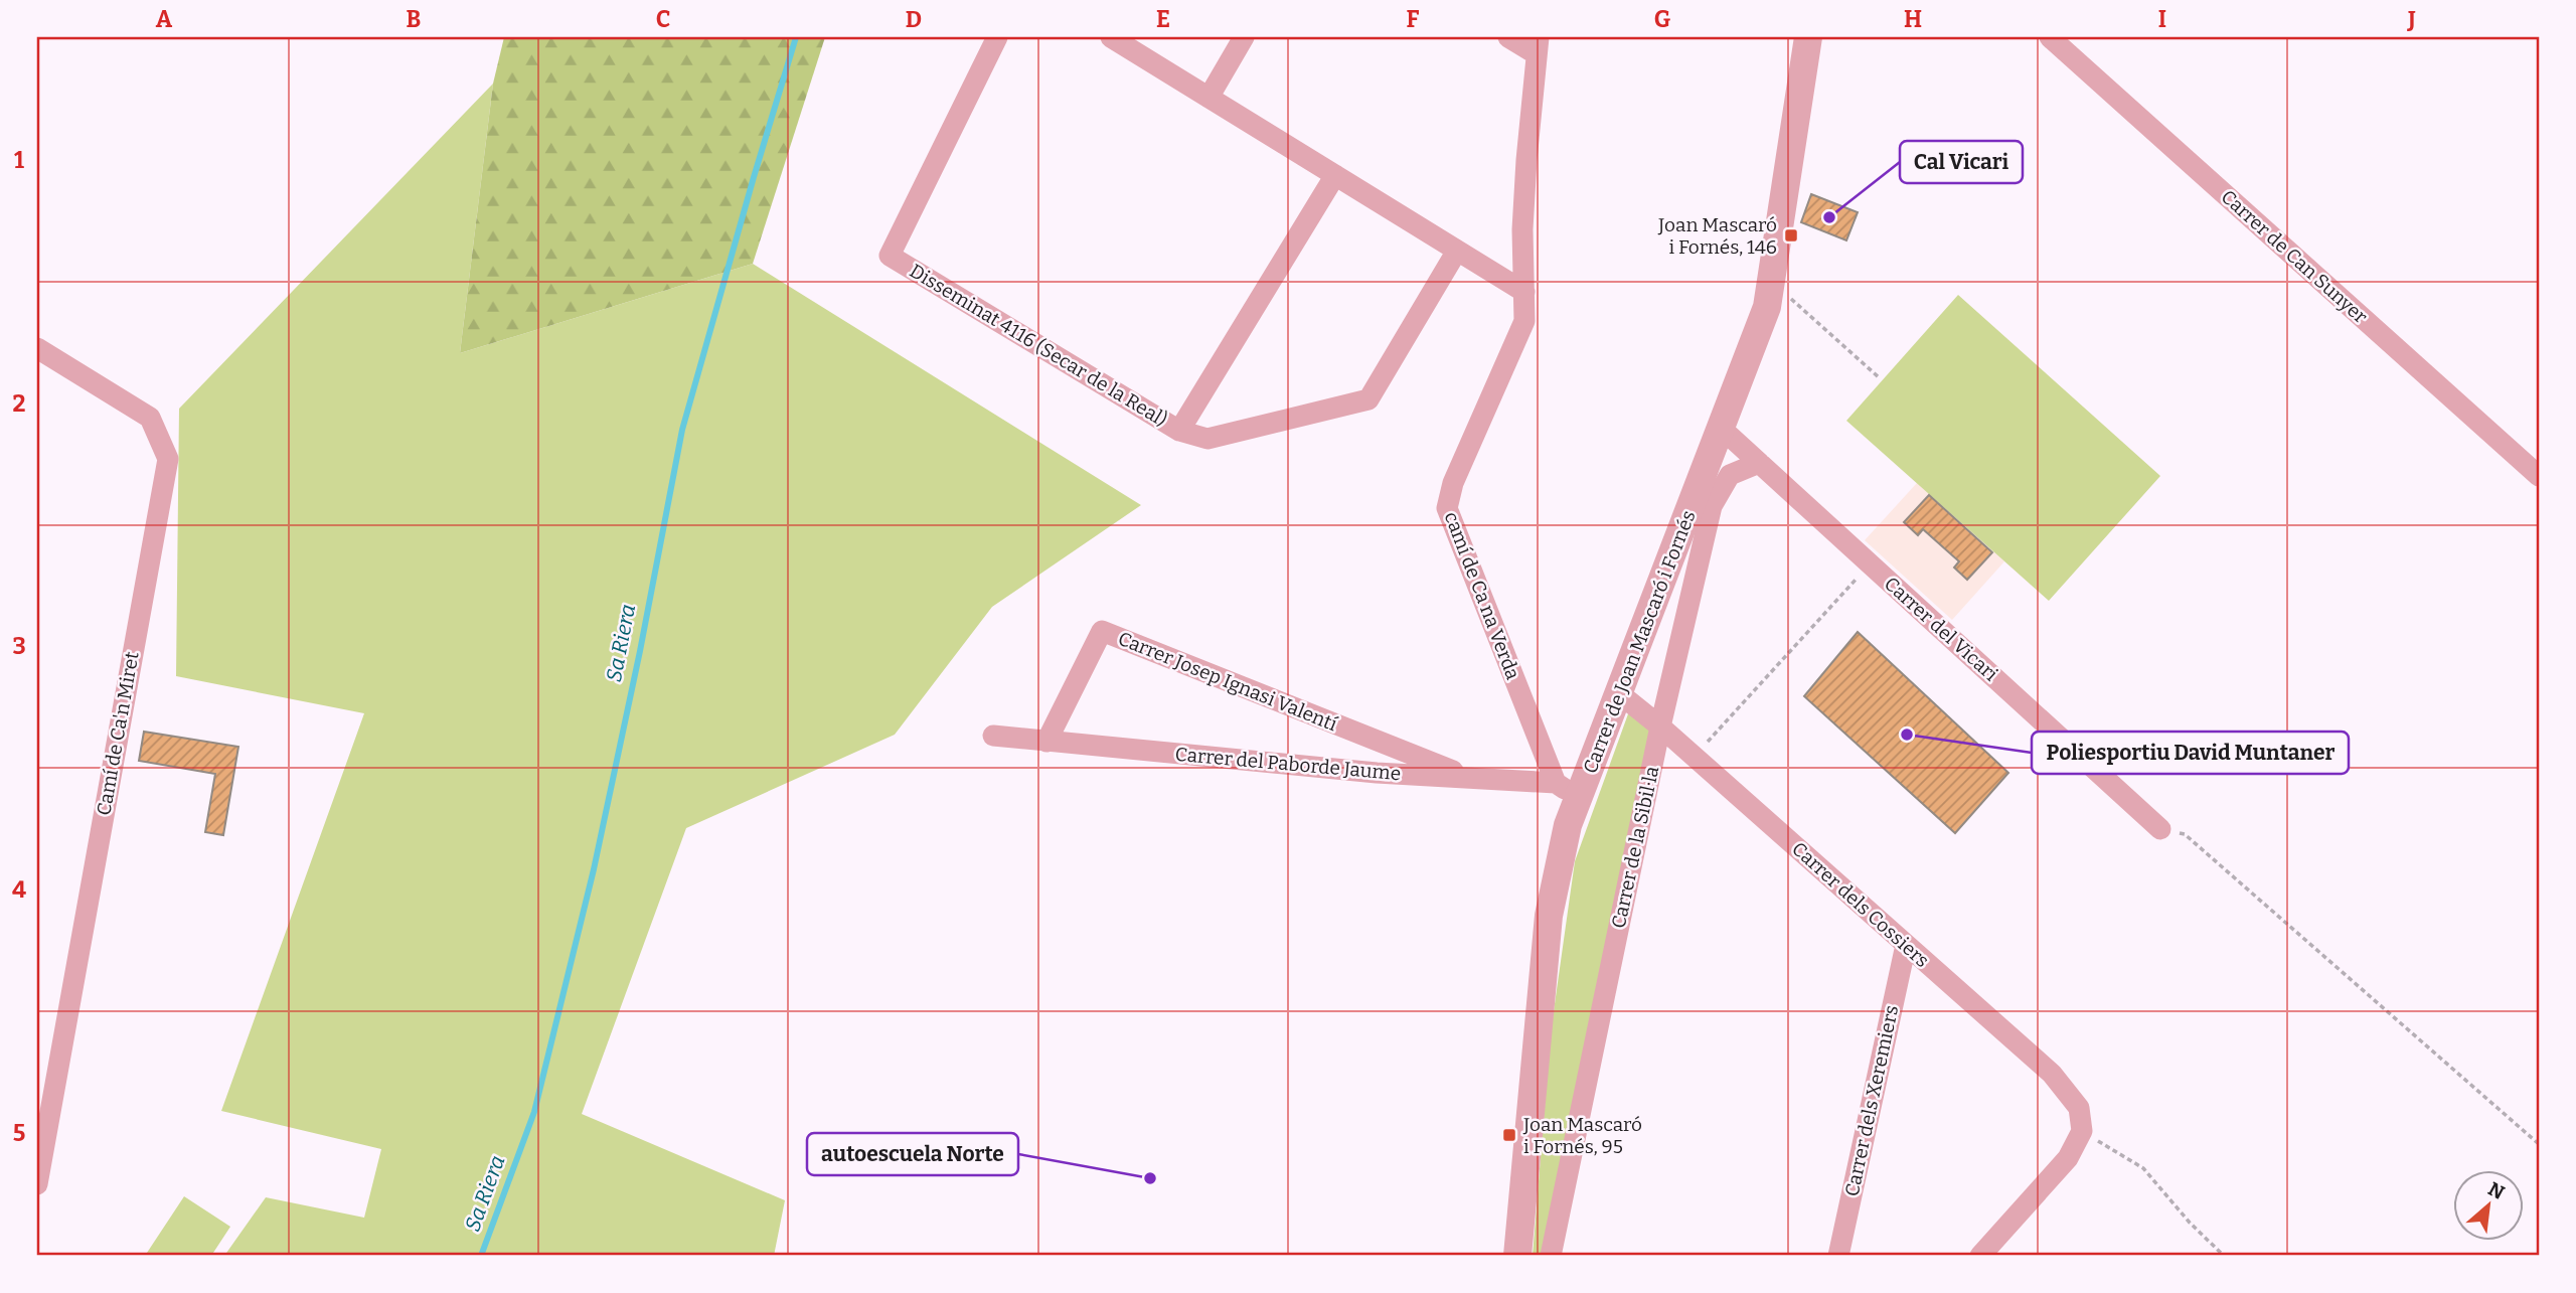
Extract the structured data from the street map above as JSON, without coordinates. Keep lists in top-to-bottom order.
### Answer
{
  "streets": {
    "street": [
      "Carrer de Can Sunyer",
      "Disseminat 4116 (Secar de la Real)",
      "camí de Ca na Verda",
      "Carrer del Vicari",
      "Carrer de Joan Mascaró i Fornés",
      "Carrer Josep Ignasi Valentí",
      "Camí de Ca'n Miret",
      "Carrer del Paborde Jaume",
      "Carrer de la Sibil·la",
      "Carrer dels Cossiers",
      "Carrer dels Xeremiers"
    ]
  },
  "crossings": [
    ["camí de Ca na Verda", "Carrer de Joan Mascaró i Fornés"],
    ["camí de Ca na Verda", "Carrer del Paborde Jaume"],
    ["Carrer del Vicari", "Carrer de Joan Mascaró i Fornés"],
    ["Carrer del Vicari", "Carrer de la Sibil·la"],
    ["Carrer de Joan Mascaró i Fornés", "Carrer del Paborde Jaume"],
    ["Carrer de Joan Mascaró i Fornés", "Carrer dels Cossiers"],
    ["Carrer Josep Ignasi Valentí", "Carrer del Paborde Jaume"],
    ["Carrer de la Sibil·la", "Carrer dels Cossiers"],
    ["Carrer dels Cossiers", "Carrer dels Xeremiers"]
  ],
  "water": ["Sa Riera"],
  "places": {
    "other": ["Cal Vicari", "Poliesportiu David Muntaner", "autoescuela Norte"],
    "transit": ["Joan Mascaró i Fornés, 146", "Joan Mascaró i Fornés, 95"]
  },
  "north": "top right",
  "grid": {
    "columns": [
      "A",
      "B",
      "C",
      "D",
      "E",
      "F",
      "G",
      "H",
      "I",
      "J"
    ],
    "rows": [
      "1",
      "2",
      "3",
      "4",
      "5"
    ]
  }
}
